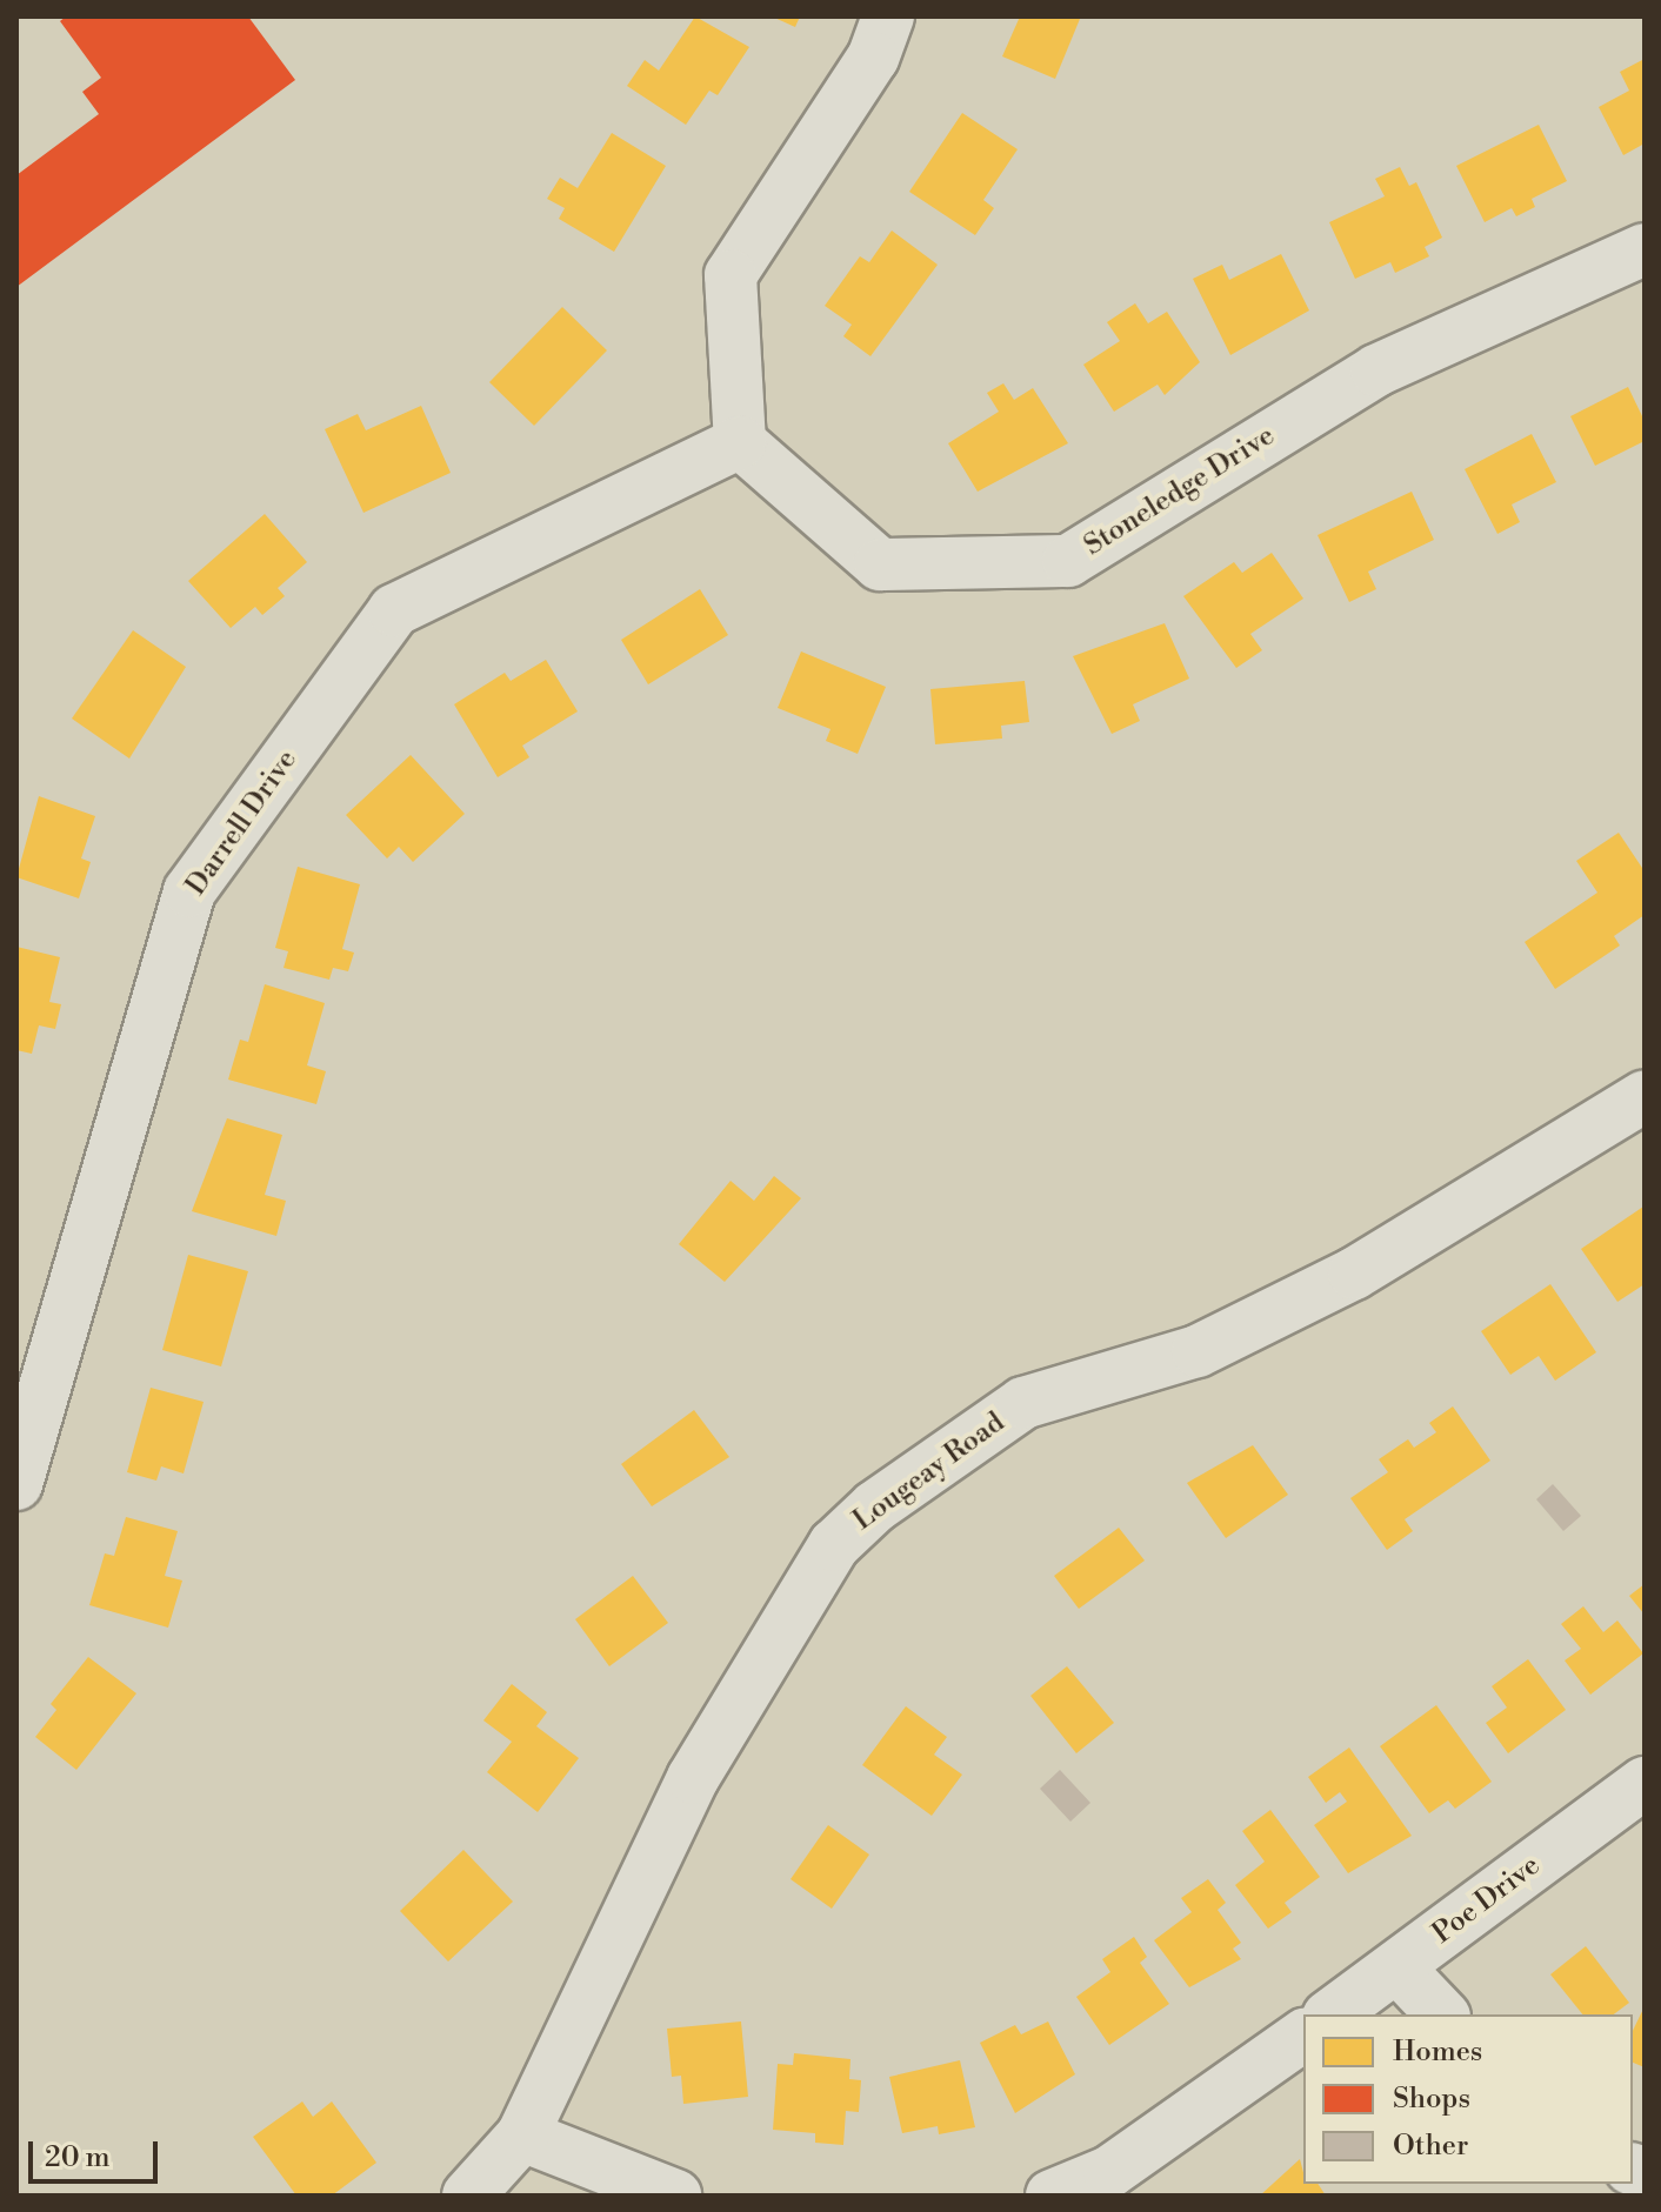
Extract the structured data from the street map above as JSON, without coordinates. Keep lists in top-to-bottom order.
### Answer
{
  "streets": {
    "street": [
      "Stoneledge Drive",
      "Darrell Drive",
      "Lougeay Road",
      "Poe Drive"
    ]
  },
  "crossings": [
    ["Stoneledge Drive", "Darrell Drive"]
  ],
  "legend": ["Homes", "Shops", "Other"],
  "scale_bar": "20 m"
}
